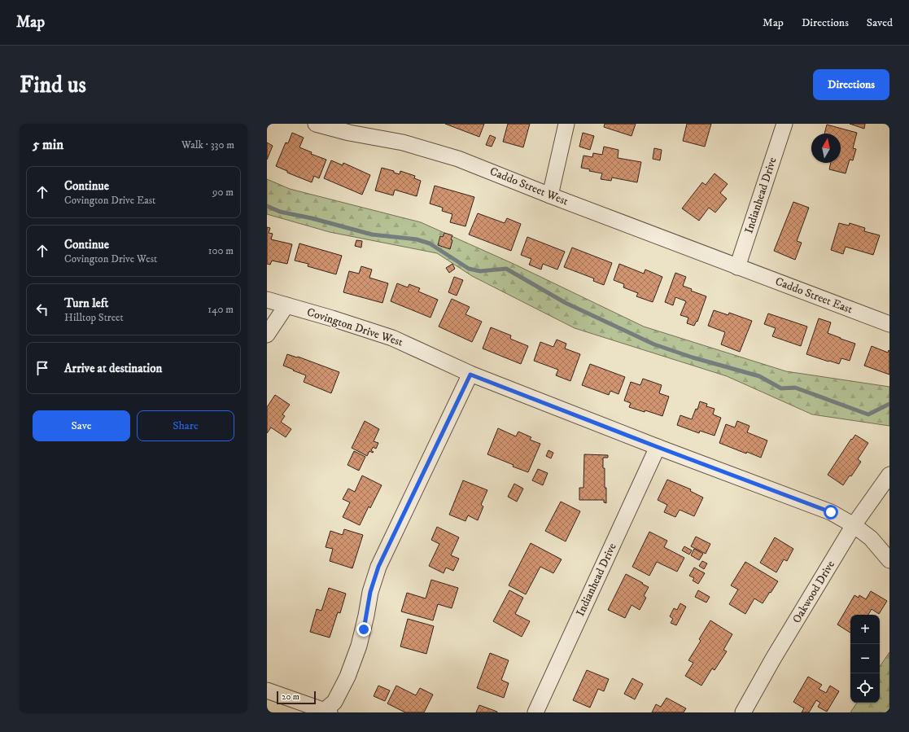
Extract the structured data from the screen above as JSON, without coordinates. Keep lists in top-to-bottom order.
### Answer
{
  "streets": {
    "street": [
      "Caddo Street West",
      "Indianhead Drive",
      "Caddo Street East",
      "Covington Drive West",
      "Oakwood Drive"
    ]
  },
  "crossings": [
    ["Caddo Street West", "Indianhead Drive"],
    ["Caddo Street West", "Caddo Street East"],
    ["Indianhead Drive", "Caddo Street East"],
    ["Indianhead Drive", "Covington Drive West"],
    ["Covington Drive West", "Oakwood Drive"]
  ],
  "scale_bar": "20 m",
  "north": "top",
  "page": {
    "header": "Map",
    "nav": ["Map", "Directions", "Saved"],
    "buttons": [
      "Directions",
      ["Save", "Share"]
    ],
    "title": "Find us",
    "heading": ["5 min", "Walk · 330 m"],
    "list": [
      ["Continue", "Covington Drive East", "90 m"],
      ["Continue", "Covington Drive West", "100 m"],
      ["Turn left", "Hilltop Street", "140 m"],
      "Arrive at destination"
    ],
    "map_buttons": ["+", "−"],
    "scale": "20 m"
  }
}
